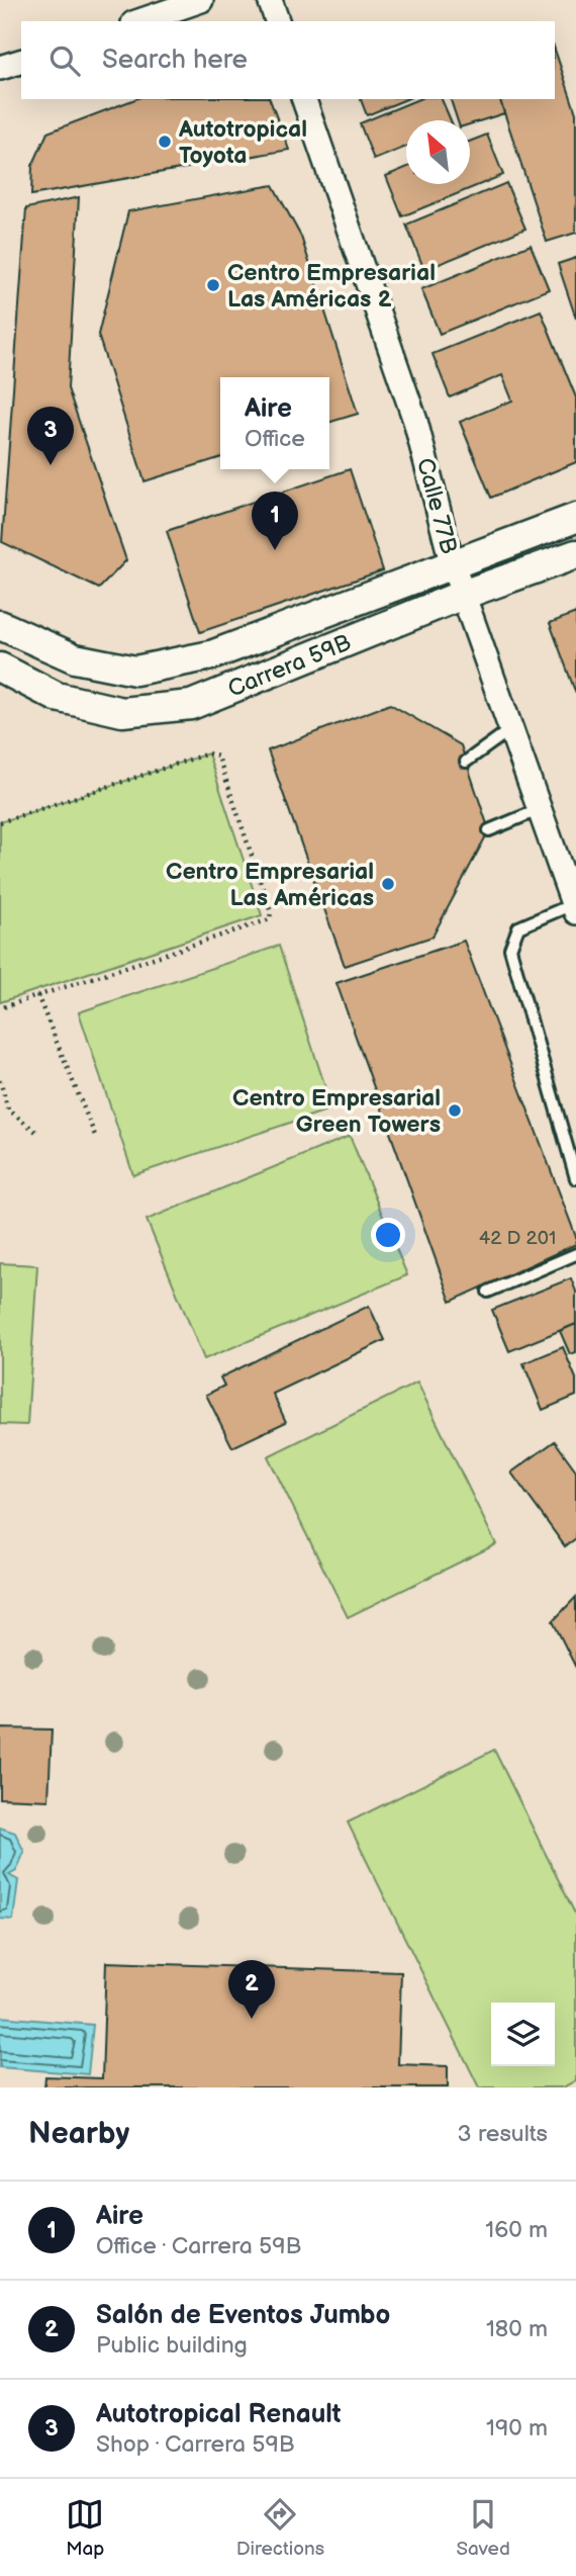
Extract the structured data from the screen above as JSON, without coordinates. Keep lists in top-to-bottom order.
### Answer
{
  "streets": {
    "street": ["Calle 77B", "Carrera 59B"]
  },
  "crossings": [
    ["Calle 77B", "Carrera 59B"]
  ],
  "places": [
    "Autotropical Toyota",
    "Centro Empresarial Las Américas 2",
    "Centro Empresarial Las Américas",
    "Centro Empresarial Green Towers"
  ],
  "house_numbers": ["42 D 201"],
  "north": "top left",
  "page": {
    "search": "Search here",
    "popup": ["Aire", "Office"],
    "pins": ["3", "1", "2"],
    "heading": ["Nearby", "3 results"],
    "list": [
      {
        "mark": "1",
        "name": "Aire",
        "note": "Office · Carrera 59B",
        "value": "160 m"
      },
      {
        "mark": "2",
        "name": "Salón de Eventos Jumbo",
        "note": "Public building",
        "value": "180 m"
      },
      {
        "mark": "3",
        "name": "Autotropical Renault",
        "note": "Shop · Carrera 59B",
        "value": "190 m"
      }
    ],
    "nav": ["Map", "Directions", "Saved"]
  }
}
